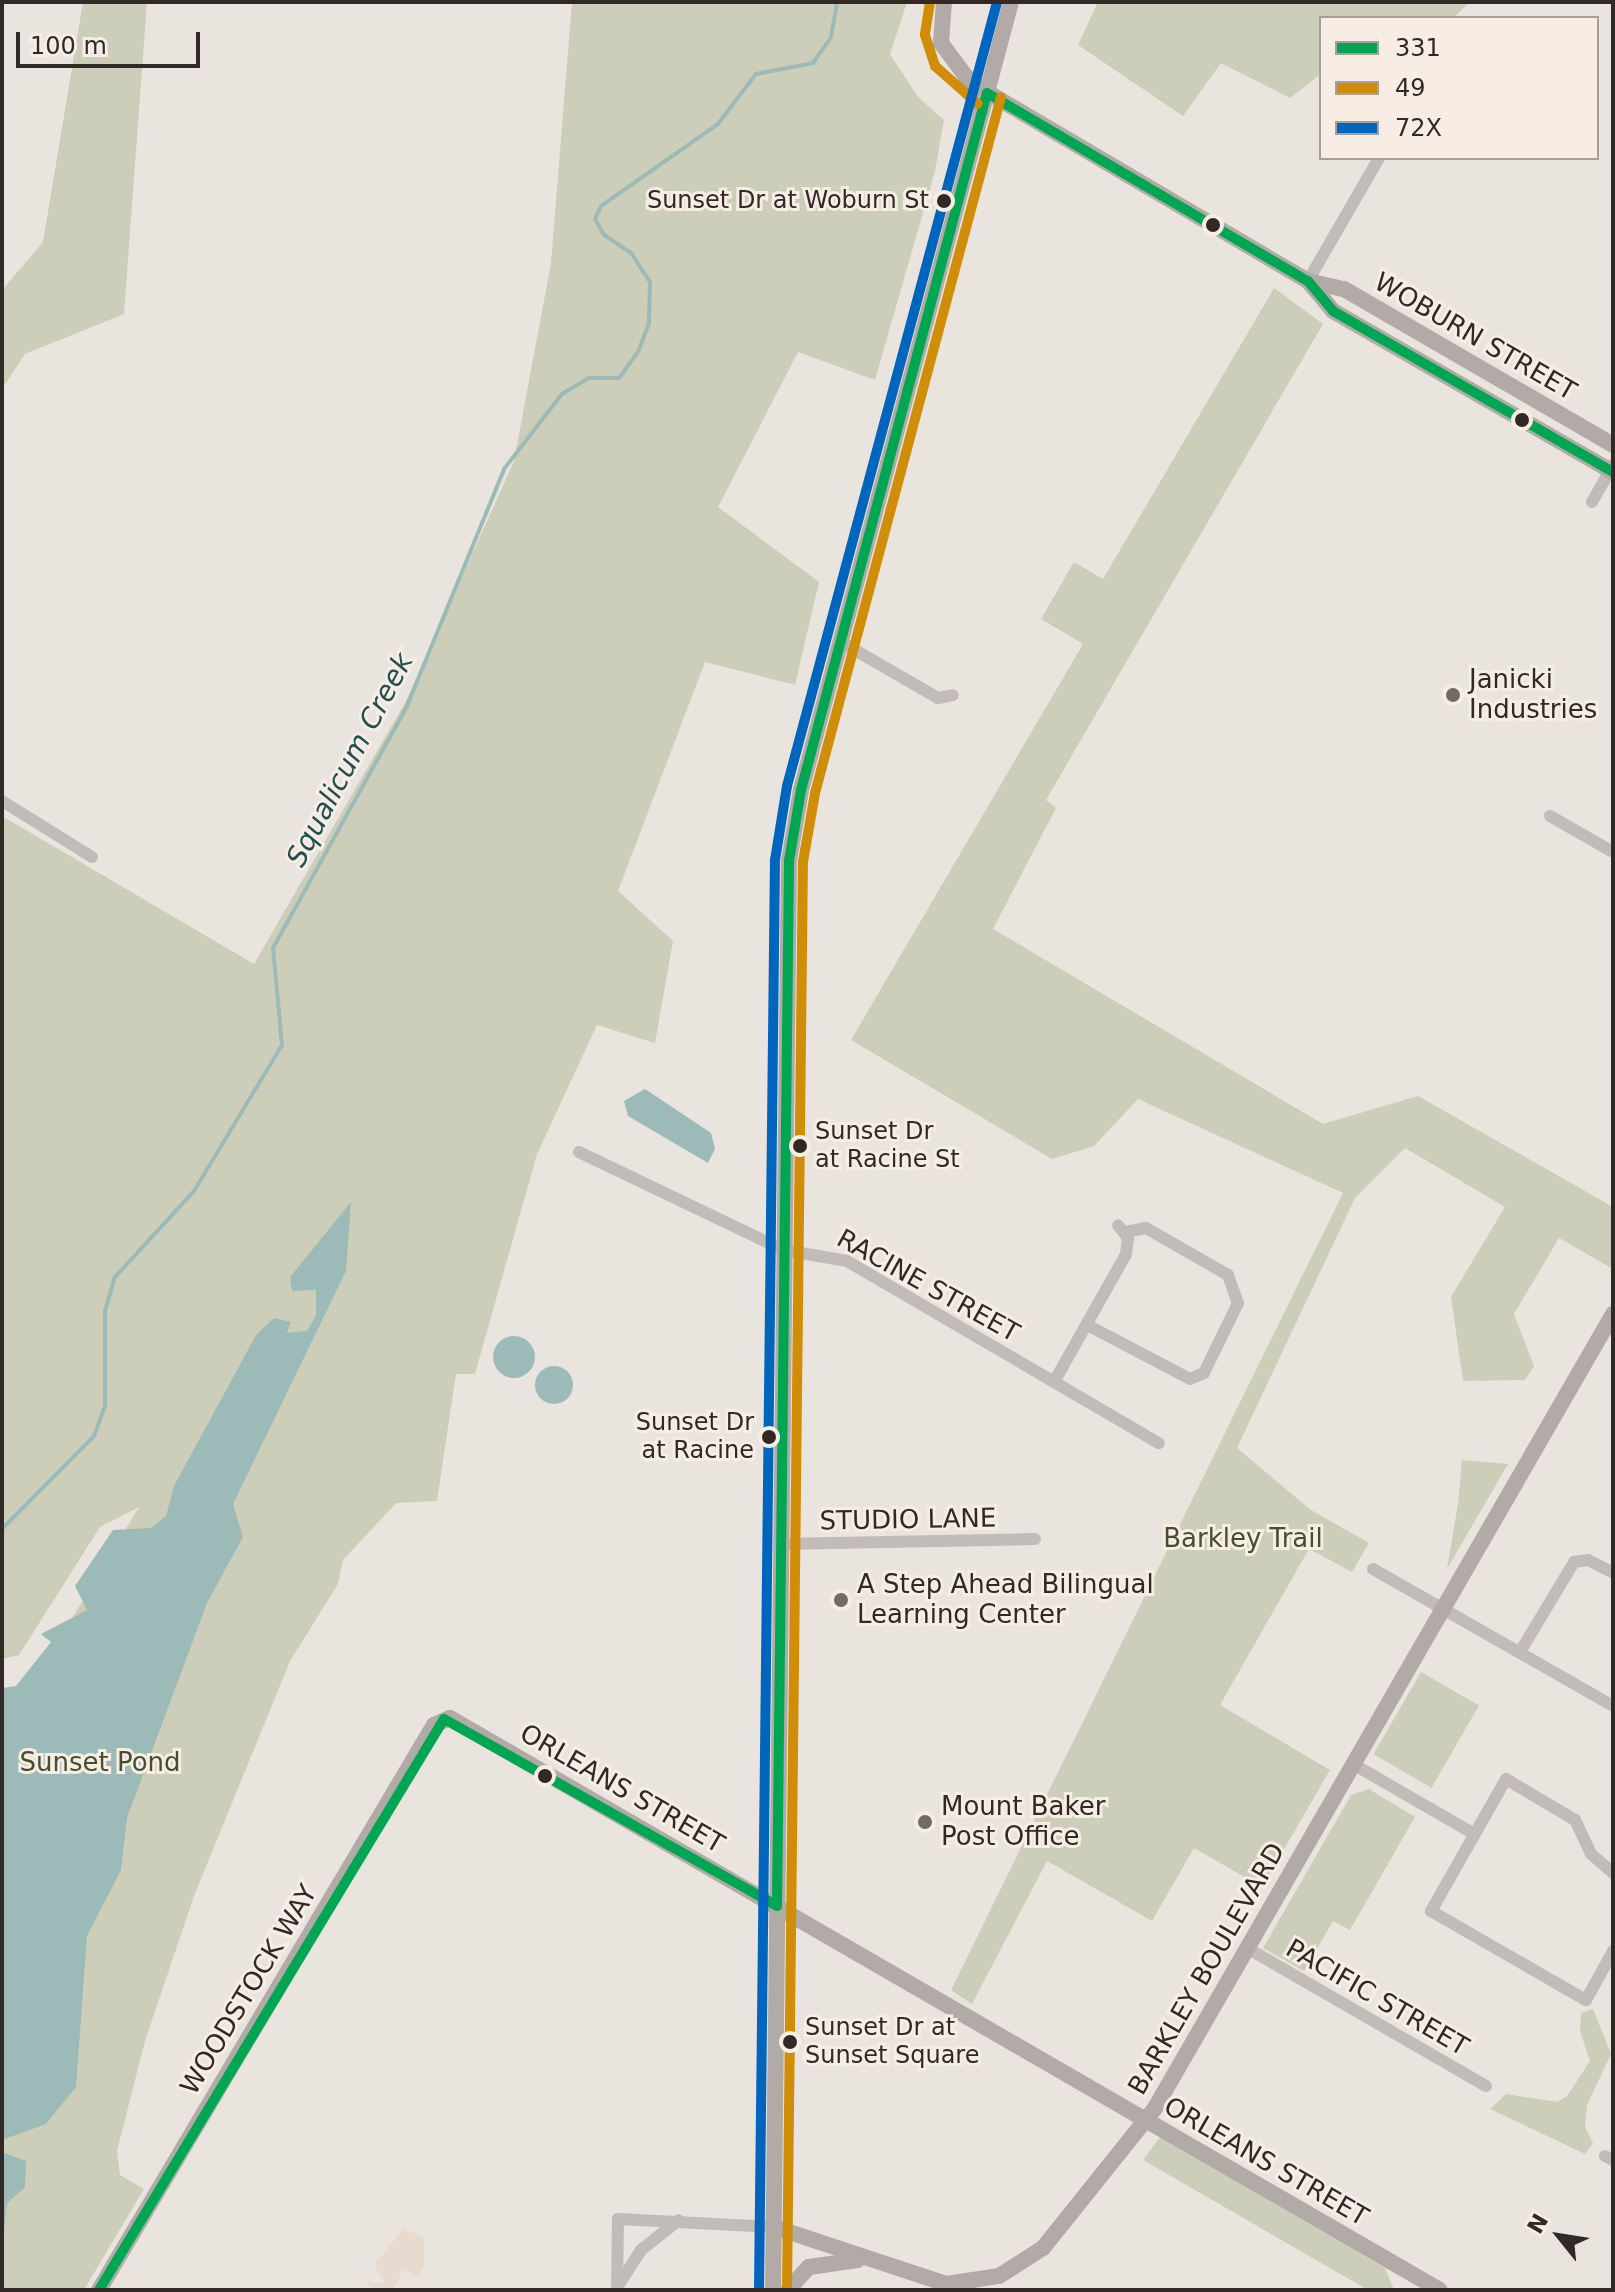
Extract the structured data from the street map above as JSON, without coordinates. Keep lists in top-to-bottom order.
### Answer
{
  "streets": {
    "main road": [
      "WOBURN STREET",
      "ORLEANS STREET",
      "BARKLEY BOULEVARD",
      "WOODSTOCK WAY"
    ],
    "street": ["RACINE STREET", "STUDIO LANE", "PACIFIC STREET"]
  },
  "crossings": [
    ["ORLEANS STREET", "BARKLEY BOULEVARD"],
    ["ORLEANS STREET", "WOODSTOCK WAY"],
    ["BARKLEY BOULEVARD", "PACIFIC STREET"]
  ],
  "water": ["Squalicum Creek"],
  "parks": ["Barkley Trail", "Sunset Pond"],
  "places": [
    "Sunset Dr at Woburn St",
    "Janicki Industries",
    "Sunset Dr at Racine St",
    "Sunset Dr at Racine",
    "A Step Ahead Bilingual Learning Center",
    "Mount Baker Post Office",
    "Sunset Dr at Sunset Square"
  ],
  "lines": ["transit line 49", "transit line 72X", "transit line 331"],
  "legend": ["331", "49", "72X"],
  "scale_bar": "100 m",
  "north": "top left"
}
